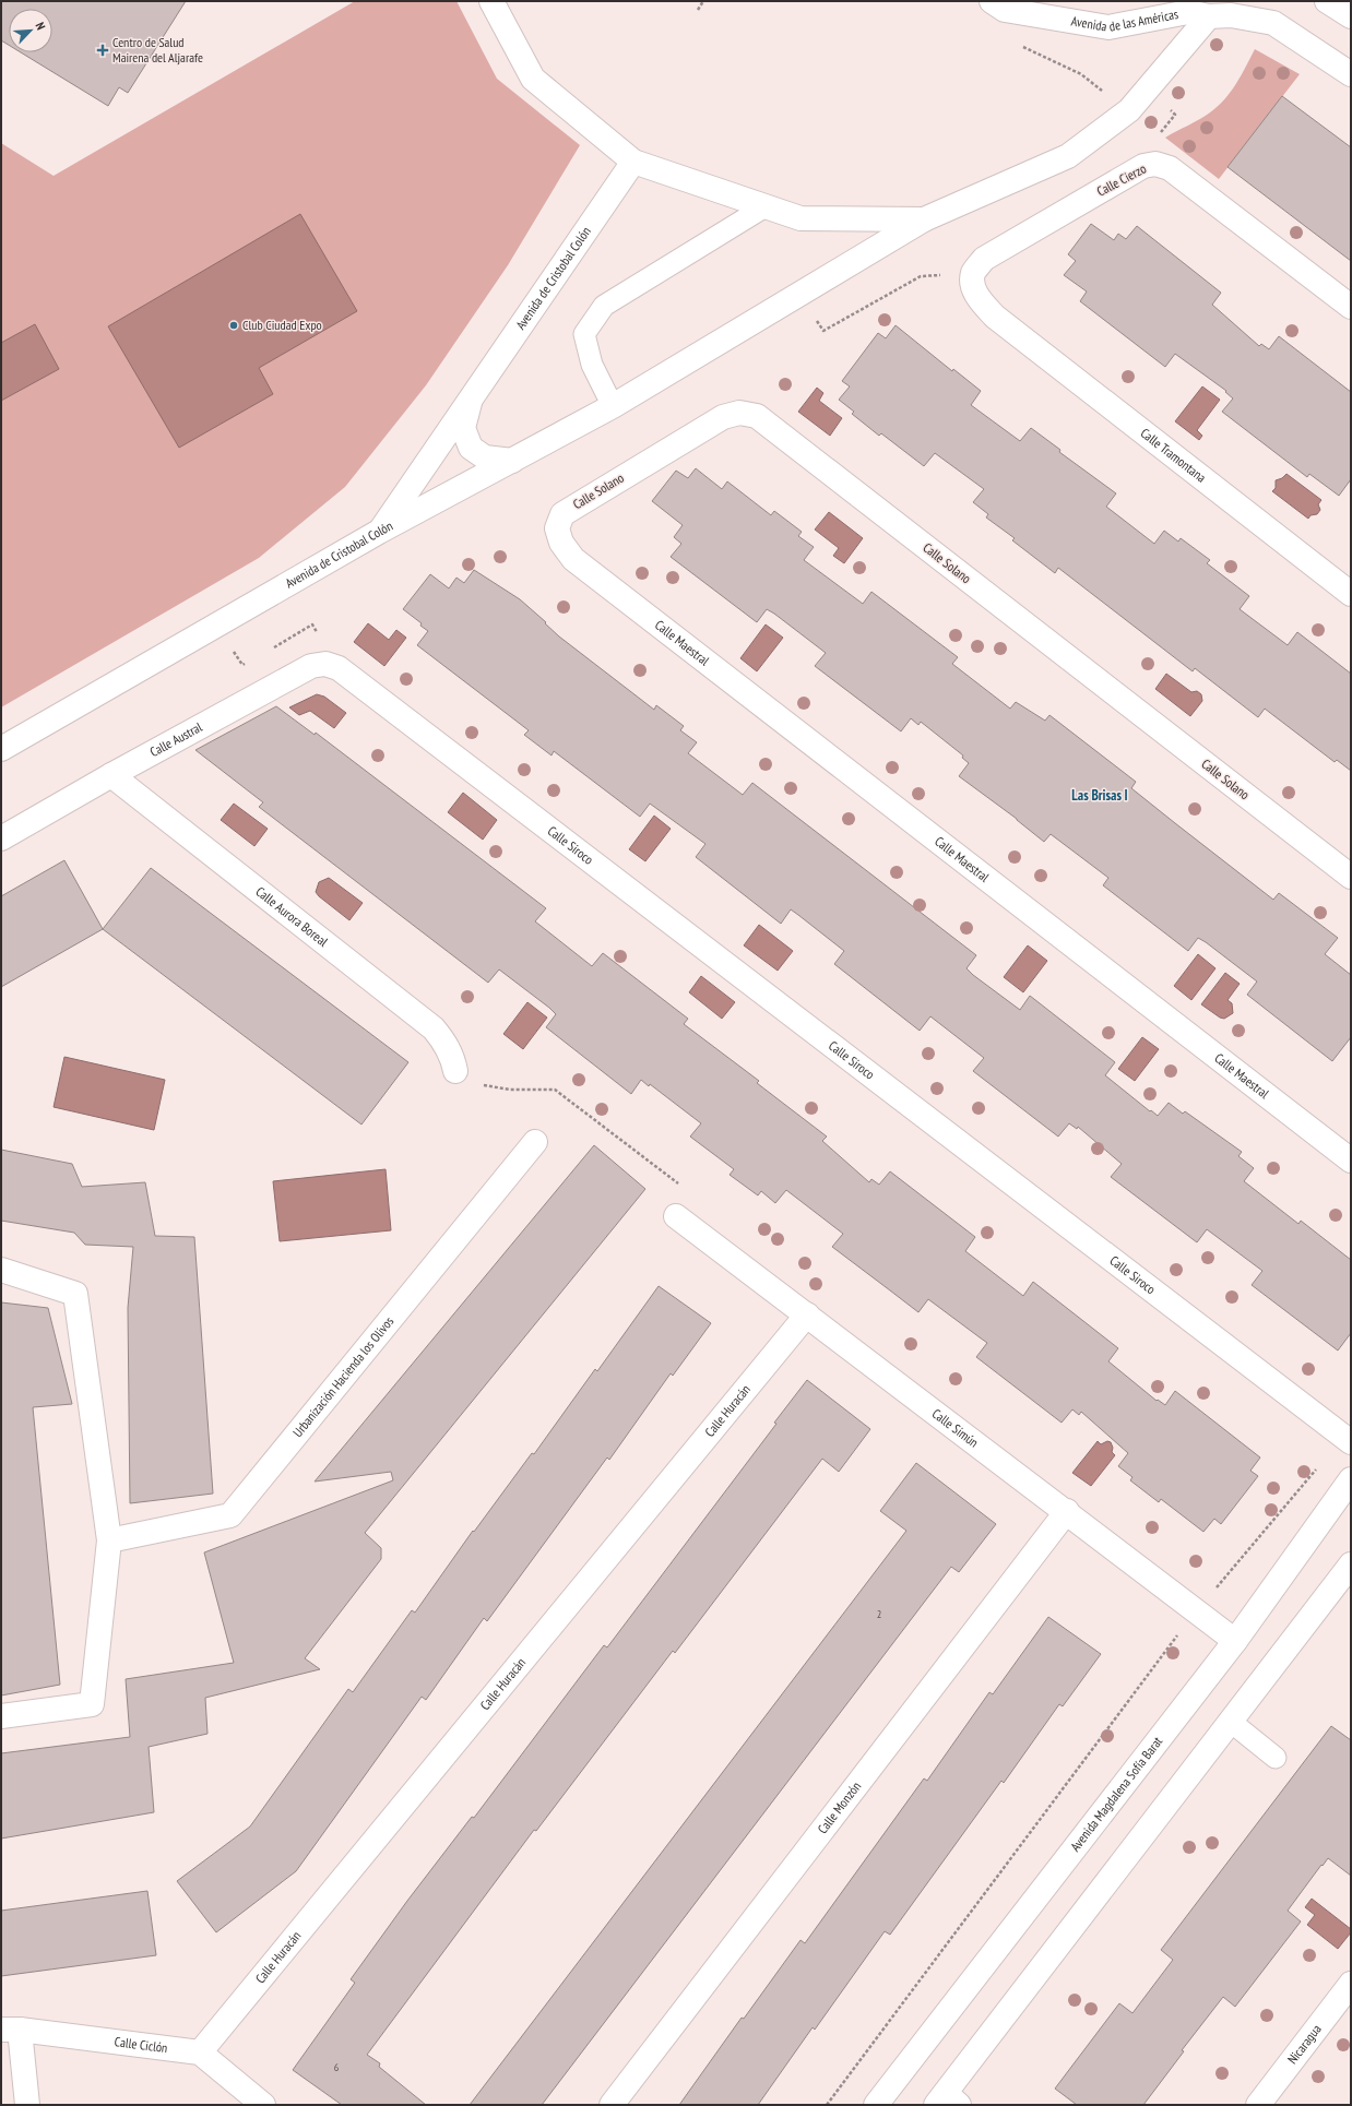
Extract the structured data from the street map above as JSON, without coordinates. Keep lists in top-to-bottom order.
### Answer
{
  "streets": {
    "street": [
      "Avenida de las Américas",
      "Calle Cierzo",
      "Avenida de Cristobal Colón",
      "Calle Tramontana",
      "Calle Solano",
      "Calle Maestral",
      "Calle Austral",
      "Calle Siroco",
      "Calle Aurora Boreal",
      "Urbanización Hacienda los Olivos",
      "Calle Huracán",
      "Calle Simún",
      "Avenida Magdalena Sofía Barat",
      "Calle Monzón",
      "Nicaragua",
      "Calle Ciclón"
    ]
  },
  "crossings": [
    ["Calle Cierzo", "Calle Tramontana"],
    ["Calle Solano", "Calle Maestral"],
    ["Calle Austral", "Calle Siroco"],
    ["Calle Austral", "Calle Aurora Boreal"],
    ["Calle Huracán", "Calle Simún"],
    ["Calle Huracán", "Calle Ciclón"],
    ["Calle Simún", "Avenida Magdalena Sofía Barat"],
    ["Calle Simún", "Calle Monzón"]
  ],
  "districts": ["Las Brisas I"],
  "places": {
    "health": ["Centro de Salud Mairena del Aljarafe"],
    "other": ["Club Ciudad Expo"]
  },
  "house_numbers": ["2", "6"],
  "north": "top right"
}
